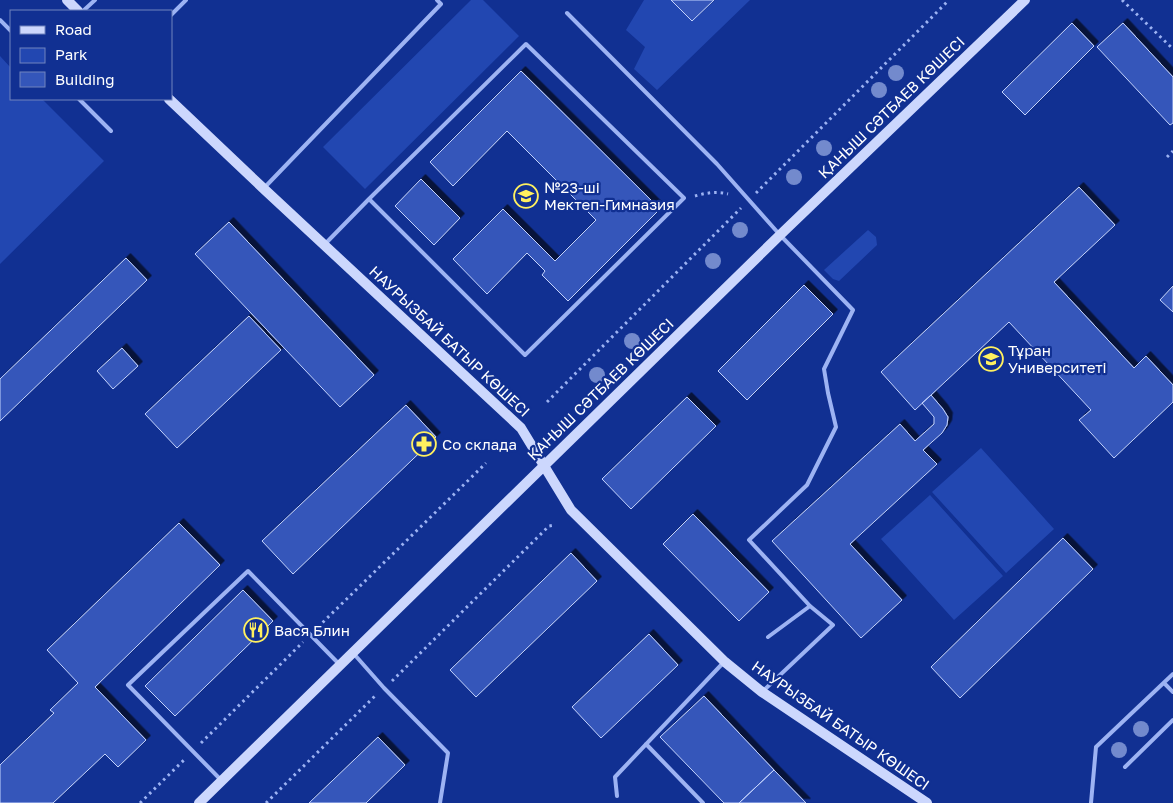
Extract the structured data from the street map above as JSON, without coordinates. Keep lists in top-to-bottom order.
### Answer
{
  "streets": {
    "main road": ["ҚАНЫШ СӘТБАЕВ КӨШЕСІ", "НАУРЫЗБАЙ БАТЫР КӨШЕСІ"]
  },
  "crossings": [
    ["ҚАНЫШ СӘТБАЕВ КӨШЕСІ", "НАУРЫЗБАЙ БАТЫР КӨШЕСІ"]
  ],
  "places": {
    "school or university": ["№23-ші Мектеп-Гимназия", "Тұран Университеті"],
    "pharmacy": ["Со склада"],
    "restaurant": ["Вася Блин"]
  },
  "legend": ["Road", "Park", "Building"]
}
